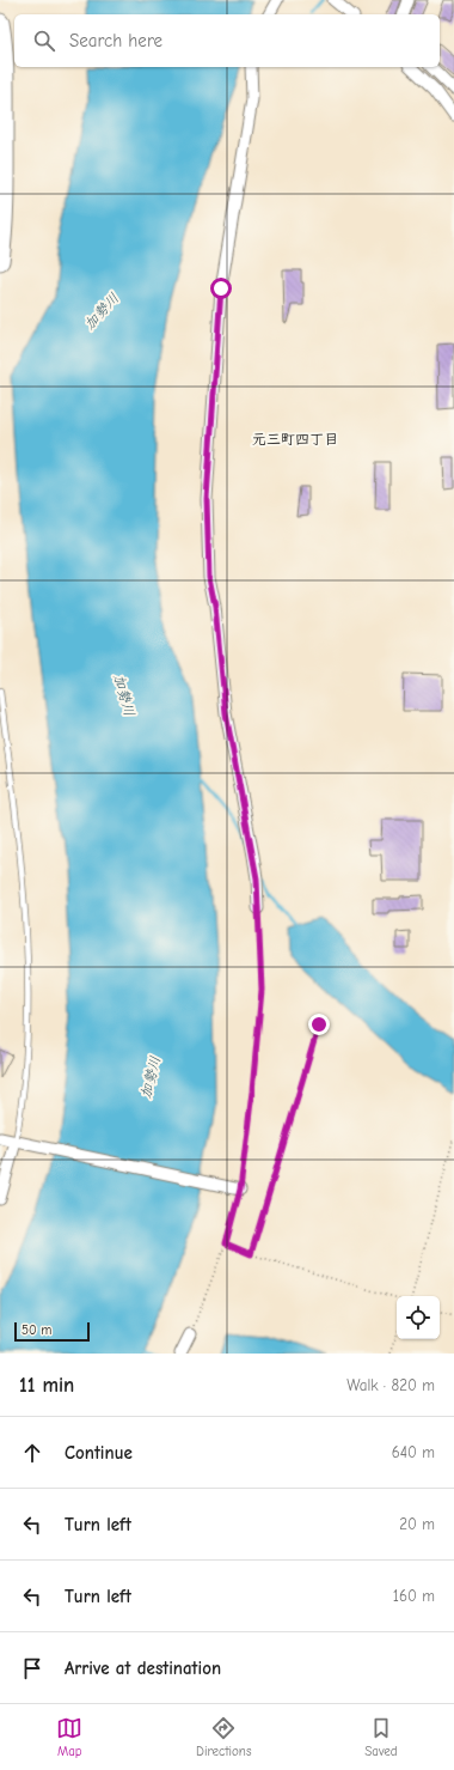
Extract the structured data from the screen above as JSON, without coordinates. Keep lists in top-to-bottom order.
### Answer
{
  "districts": ["元三町四丁目"],
  "water": ["加勢川"],
  "scale_bar": "50 m",
  "page": {
    "search": "Search here",
    "scale": "50 m",
    "heading": ["11 min", "Walk · 820 m"],
    "list": [
      ["Continue", "640 m"],
      ["Turn left", "20 m"],
      ["Turn left", "160 m"],
      "Arrive at destination"
    ],
    "nav": ["Map", "Directions", "Saved"]
  }
}
